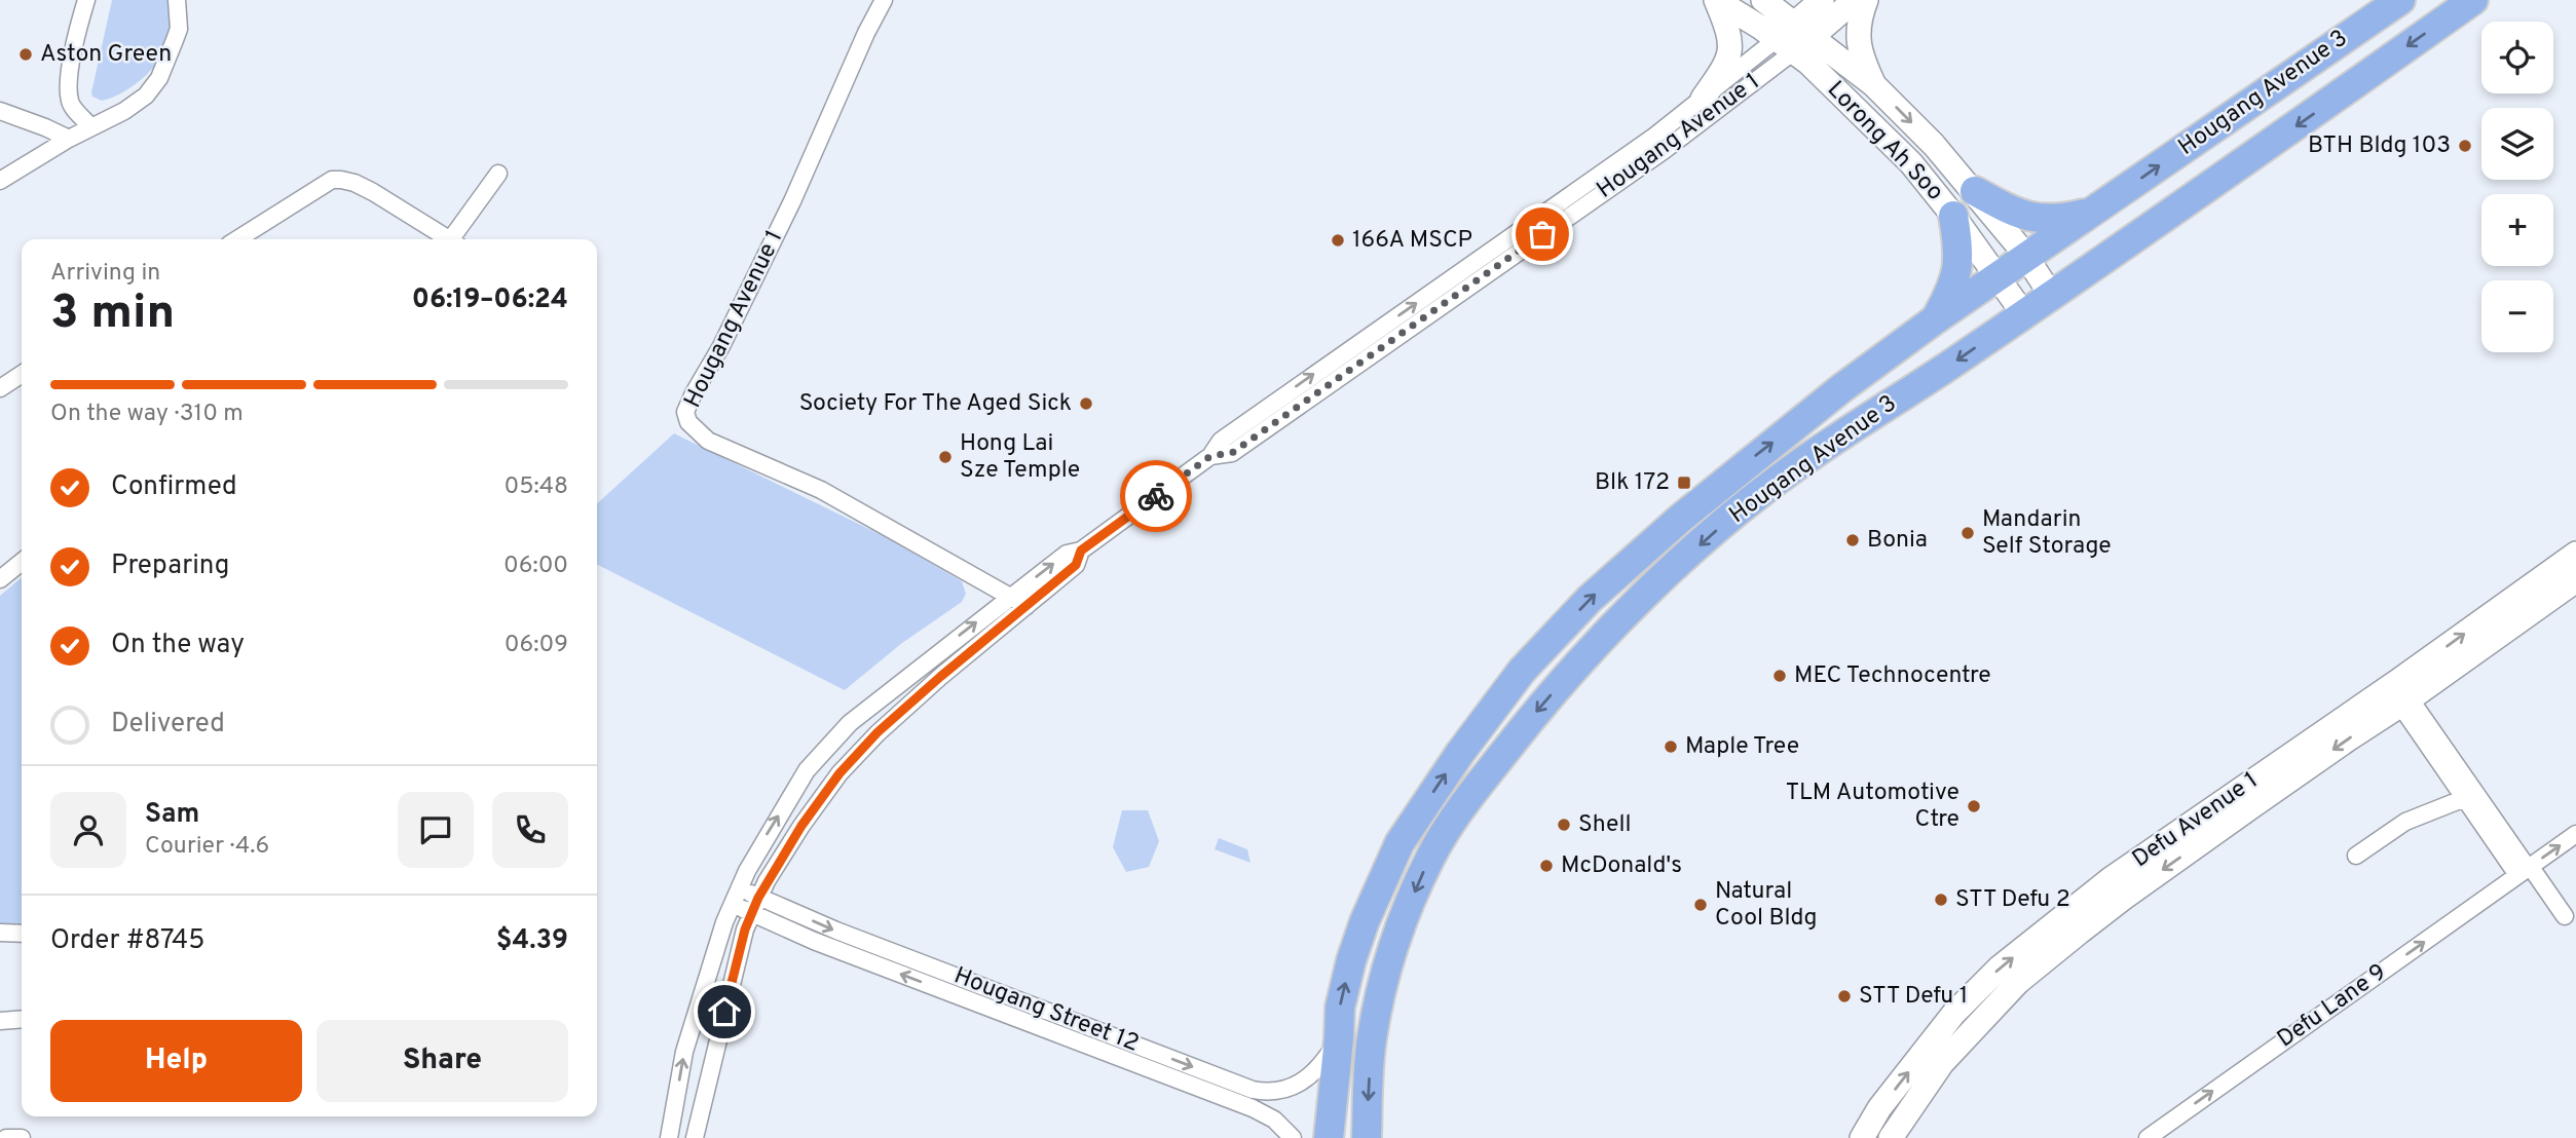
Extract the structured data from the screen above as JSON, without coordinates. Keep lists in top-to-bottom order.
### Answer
{
  "streets": {
    "highway": ["Hougang Avenue 3"],
    "main road": ["Hougang Avenue 1", "Lorong Ah Soo", "Defu Avenue 1"],
    "street": ["Defu Lane 9", "Hougang Street 12"]
  },
  "crossings": [
    ["Hougang Avenue 3", "Lorong Ah Soo"],
    ["Hougang Avenue 3", "Hougang Street 12"],
    ["Hougang Avenue 1", "Lorong Ah Soo"]
  ],
  "one_way": ["Defu Lane 9"],
  "places": {
    "other": [
      "Aston Green",
      "BTH Bldg 103",
      "166A MSCP",
      "Society For The Aged Sick",
      "Hong Lai Sze Temple",
      "Mandarin Self Storage",
      "Bonia",
      "MEC Technocentre",
      "Maple Tree",
      "TLM Automotive Ctre",
      "Shell",
      "McDonald's",
      "STT Defu 2",
      "Natural Cool Bldg",
      "STT Defu 1"
    ],
    "transit": ["Blk 172"]
  },
  "page": {
    "map_buttons": ["+", "−"],
    "heading": ["3 min", "Arriving in", "06:19–06:24"],
    "panel": [
      "Sam",
      "Courier · 4.6",
      "Order #8745",
      "$4.39"
    ],
    "bar": "On the way · 310 m",
    "list": [
      ["Confirmed", "05:48"],
      ["Preparing", "06:00"],
      ["On the way", "06:09"],
      "Delivered"
    ],
    "buttons": ["Help", "Share"]
  }
}
